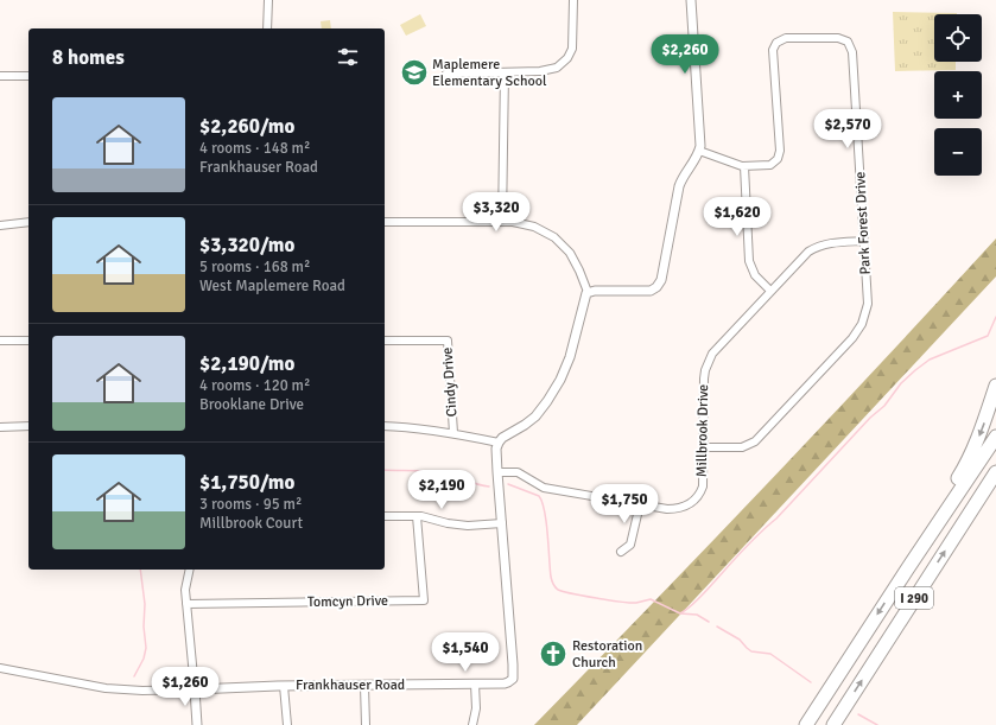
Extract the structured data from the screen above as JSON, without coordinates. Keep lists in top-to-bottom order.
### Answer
{
  "streets": {
    "highway": ["I 290"],
    "street": [
      "Park Forest Drive",
      "Cindy Drive",
      "Millbrook Drive",
      "Tomcyn Drive",
      "Frankhauser Road"
    ]
  },
  "crossings": [
    ["Park Forest Drive", "Millbrook Drive"],
    ["Millbrook Drive", "Frankhauser Road"]
  ],
  "places": {
    "school or university": ["Maplemere Elementary School"],
    "church": ["Restoration Church"]
  },
  "page": {
    "map_buttons": ["+", "−"],
    "heading": "8 homes",
    "price": [
      "$2,260",
      "$2,570",
      "$3,320",
      "$1,620",
      "$2,190",
      "$1,750",
      "$1,540",
      "$1,260"
    ],
    "list": [
      {
        "name": "$2,260/mo",
        "note": "4 rooms · 148 m² · Frankhauser Road"
      },
      {
        "name": "$3,320/mo",
        "note": "5 rooms · 168 m² · West Maplemere Road"
      },
      {
        "name": "$2,190/mo",
        "note": "4 rooms · 120 m² · Brooklane Drive"
      },
      {
        "name": "$1,750/mo",
        "note": "3 rooms · 95 m² · Millbrook Court"
      }
    ]
  }
}
